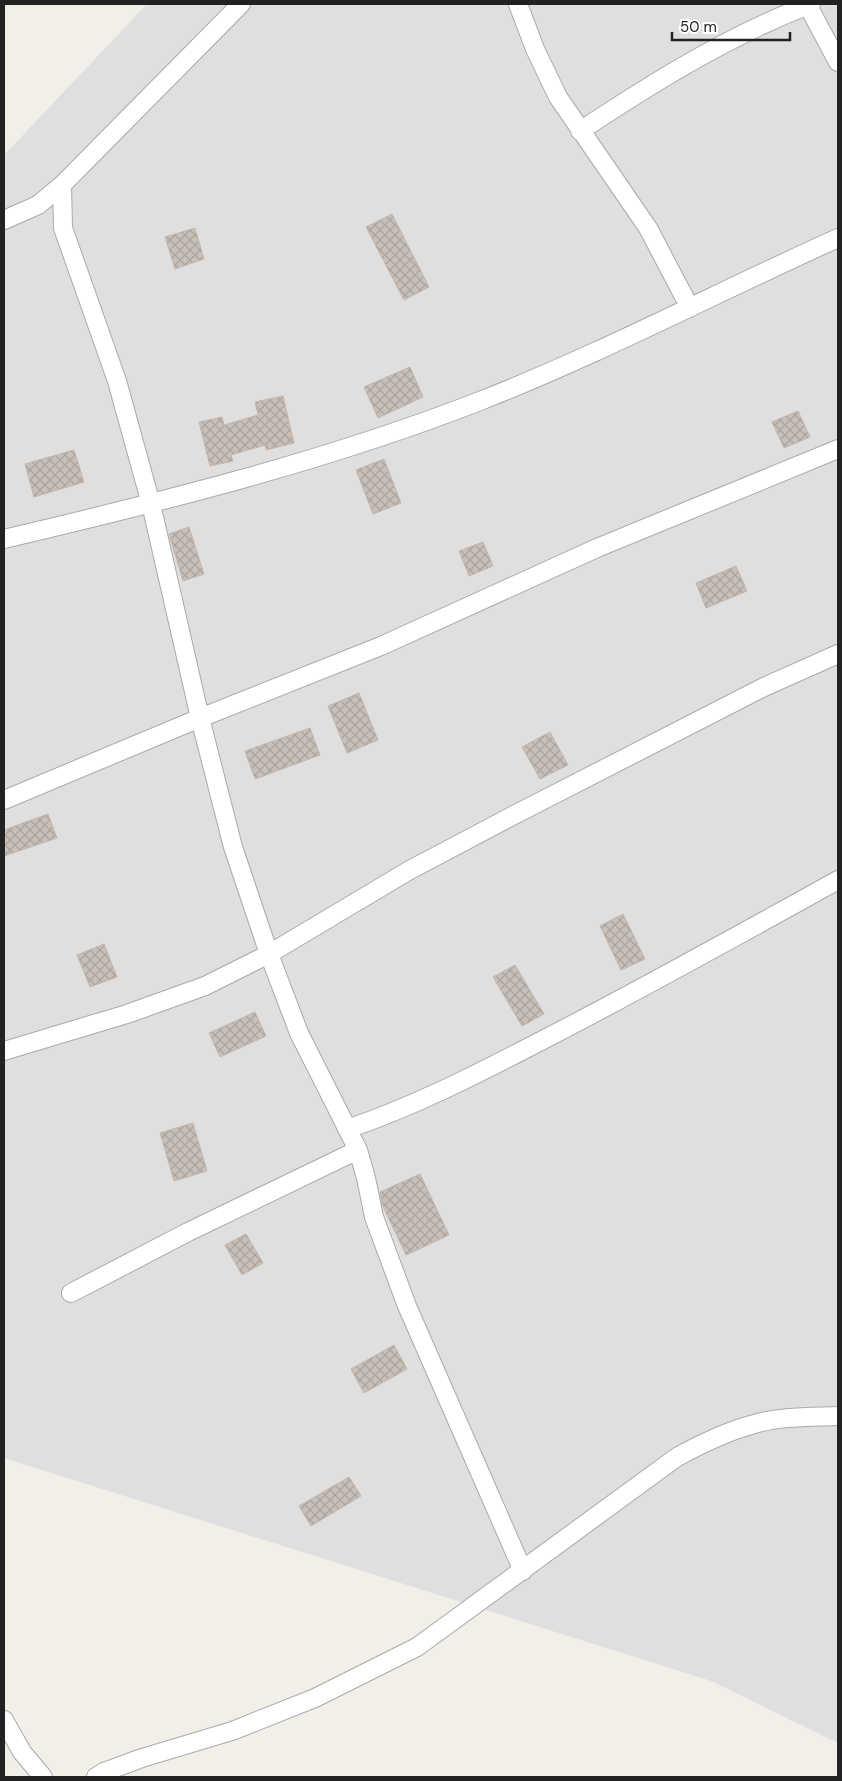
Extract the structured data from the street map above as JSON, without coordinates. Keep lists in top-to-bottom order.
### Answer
{
  "scale_bar": "50 m"
}
